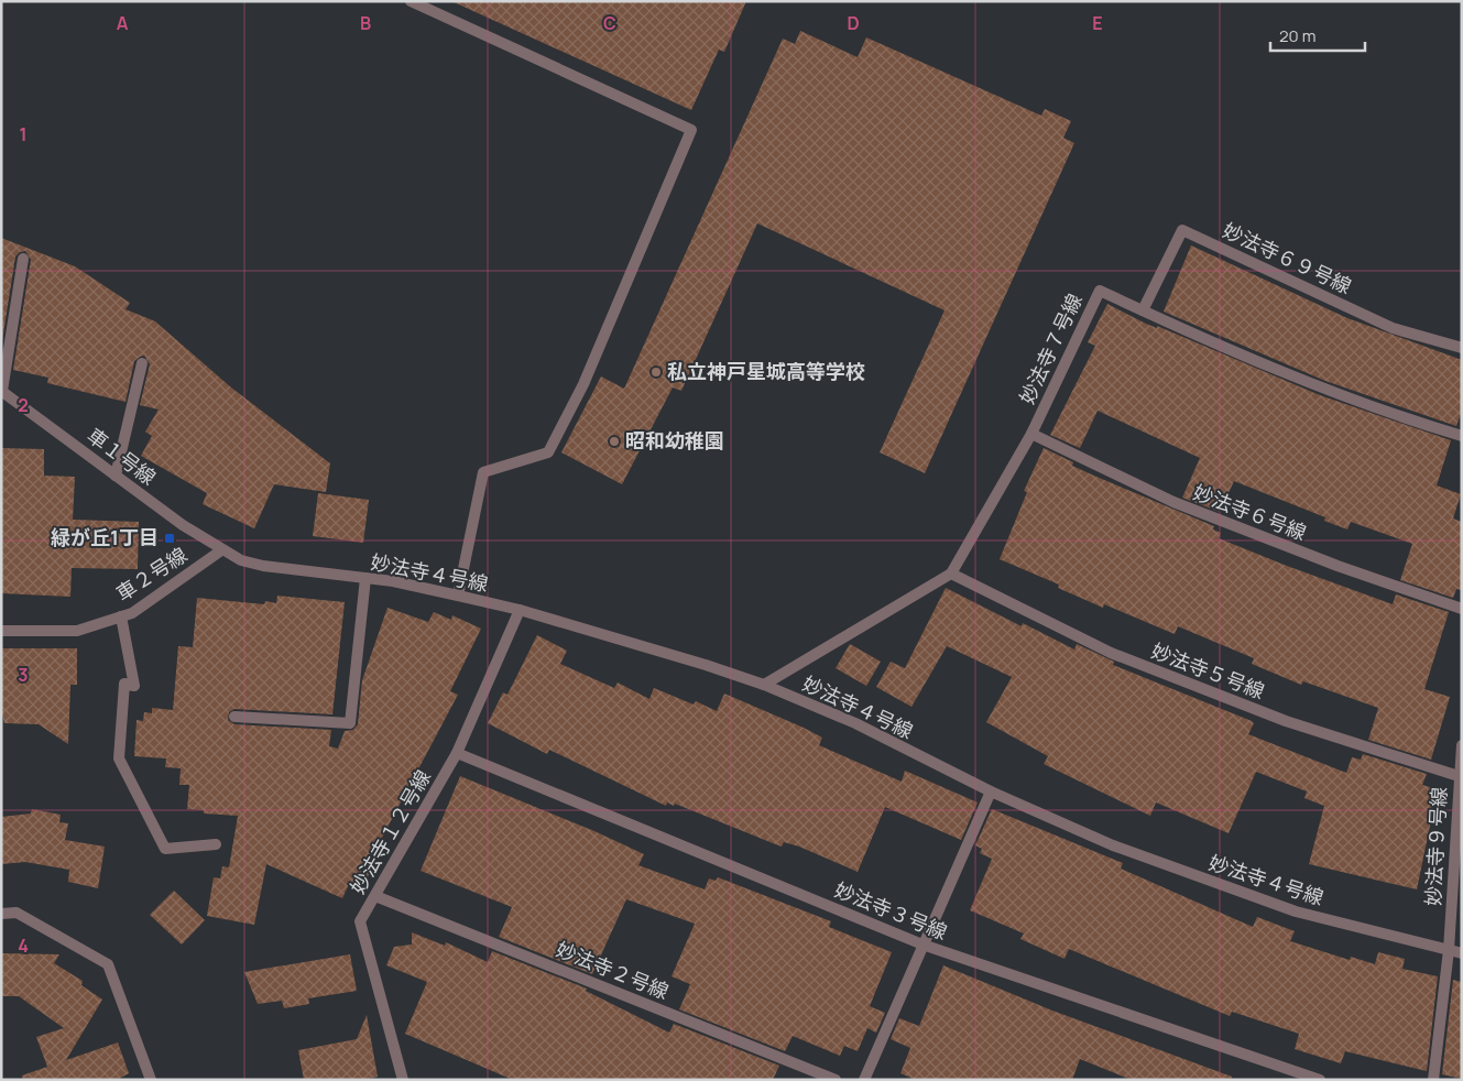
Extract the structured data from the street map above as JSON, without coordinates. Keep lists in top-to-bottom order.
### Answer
{
  "streets": {
    "street": [
      "妙法寺６９号線",
      "妙法寺７号線",
      "車１号線",
      "妙法寺６号線",
      "妙法寺４号線",
      "車２号線",
      "妙法寺５号線",
      "妙法寺１２号線",
      "妙法寺９号線",
      "妙法寺３号線",
      "妙法寺２号線"
    ]
  },
  "crossings": [
    ["妙法寺６９号線", "妙法寺７号線"],
    ["妙法寺７号線", "妙法寺６号線"],
    ["妙法寺７号線", "妙法寺４号線"],
    ["妙法寺７号線", "妙法寺５号線"],
    ["車１号線", "妙法寺４号線"],
    ["車１号線", "車２号線"],
    ["妙法寺４号線", "車２号線"],
    ["妙法寺４号線", "妙法寺１２号線"],
    ["妙法寺４号線", "妙法寺９号線"],
    ["妙法寺５号線", "妙法寺９号線"],
    ["妙法寺１２号線", "妙法寺３号線"],
    ["妙法寺１２号線", "妙法寺２号線"]
  ],
  "places": {
    "other": ["私立神戸星城高等学校", "昭和幼稚園"],
    "transit": ["緑が丘1丁目"]
  },
  "scale_bar": "20 m",
  "grid": {
    "columns": [
      "A",
      "B",
      "C",
      "D",
      "E"
    ],
    "rows": [
      "1",
      "2",
      "3",
      "4"
    ]
  }
}
